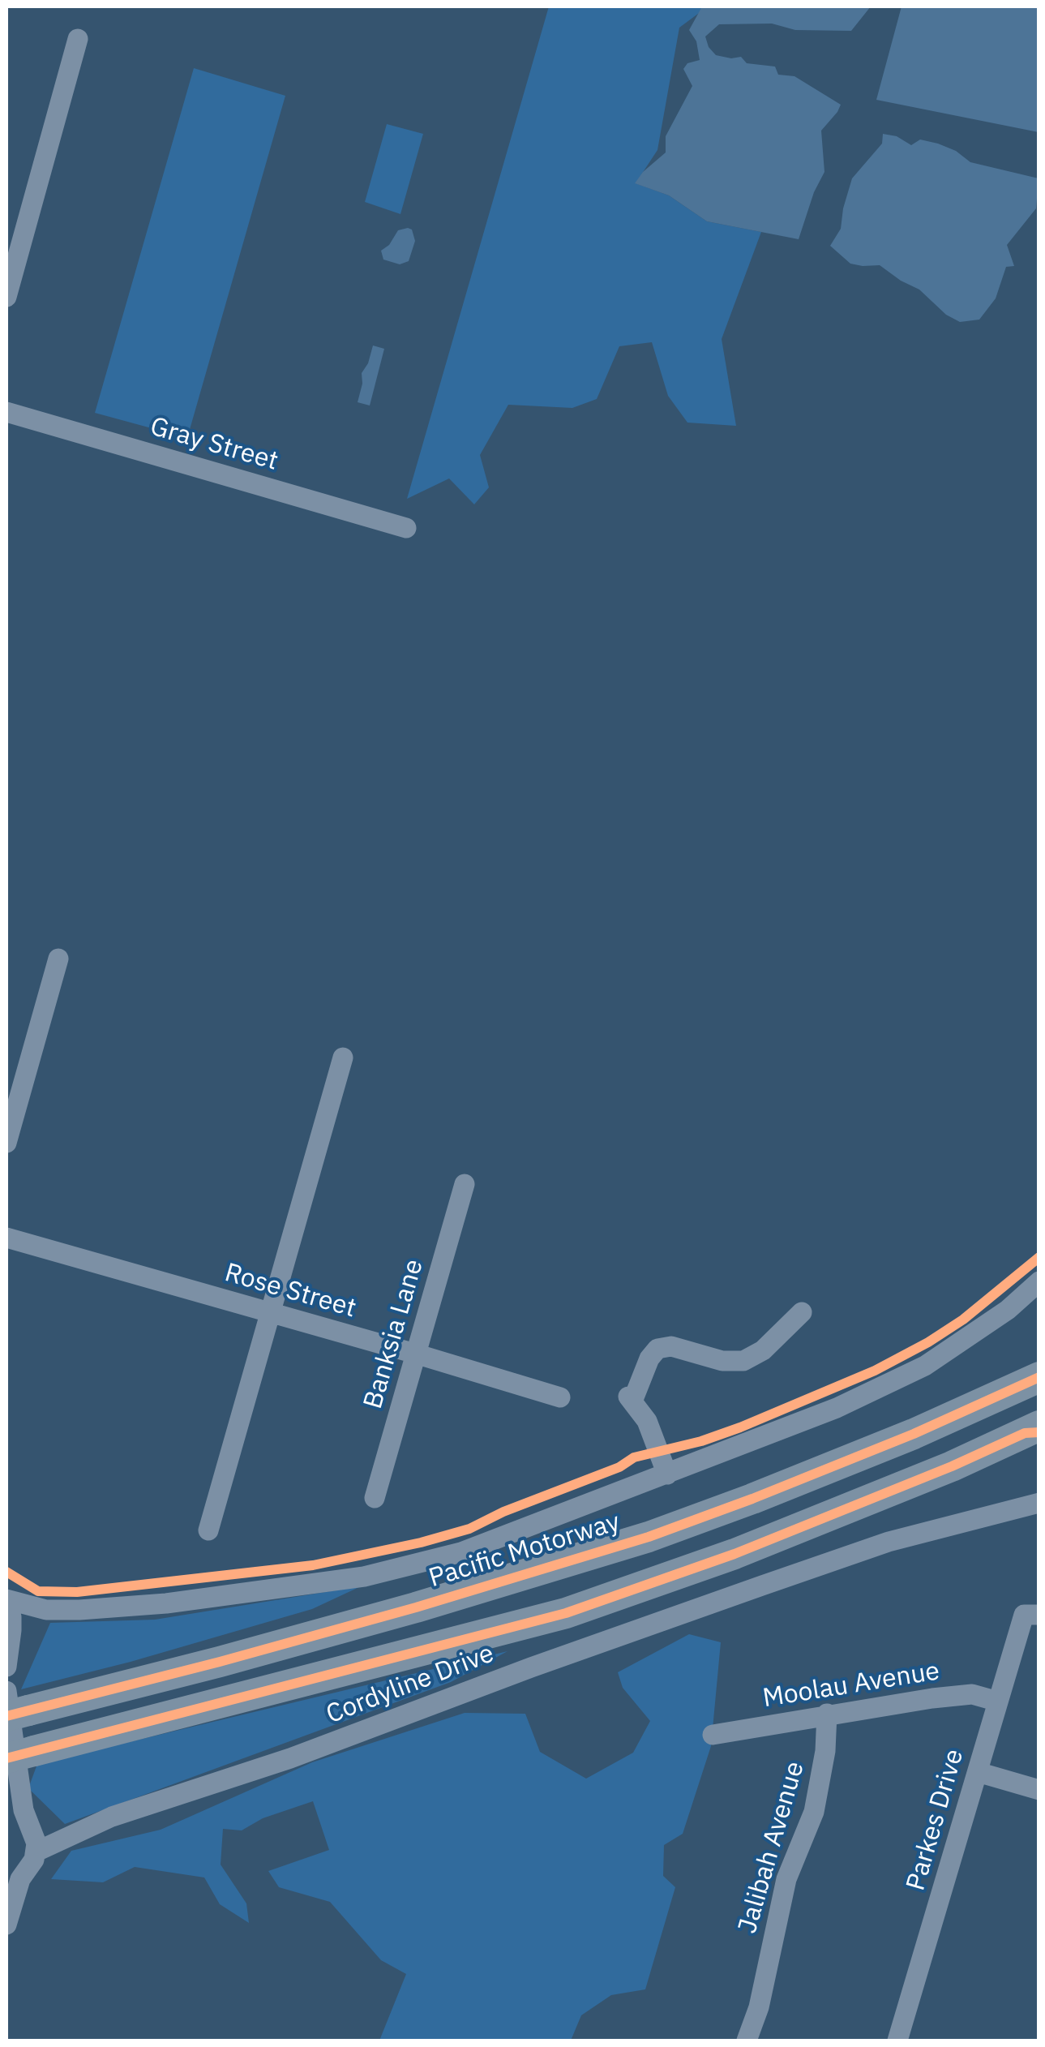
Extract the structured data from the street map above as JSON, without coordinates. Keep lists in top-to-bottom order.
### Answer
{
  "streets": {
    "highway": ["Pacific Motorway"],
    "street": [
      "Gray Street",
      "Rose Street",
      "Banksia Lane",
      "Cordyline Drive",
      "Moolau Avenue",
      "Parkes Drive",
      "Jalibah Avenue"
    ]
  },
  "crossings": [
    ["Rose Street", "Banksia Lane"],
    ["Moolau Avenue", "Parkes Drive"],
    ["Moolau Avenue", "Jalibah Avenue"]
  ]
}
